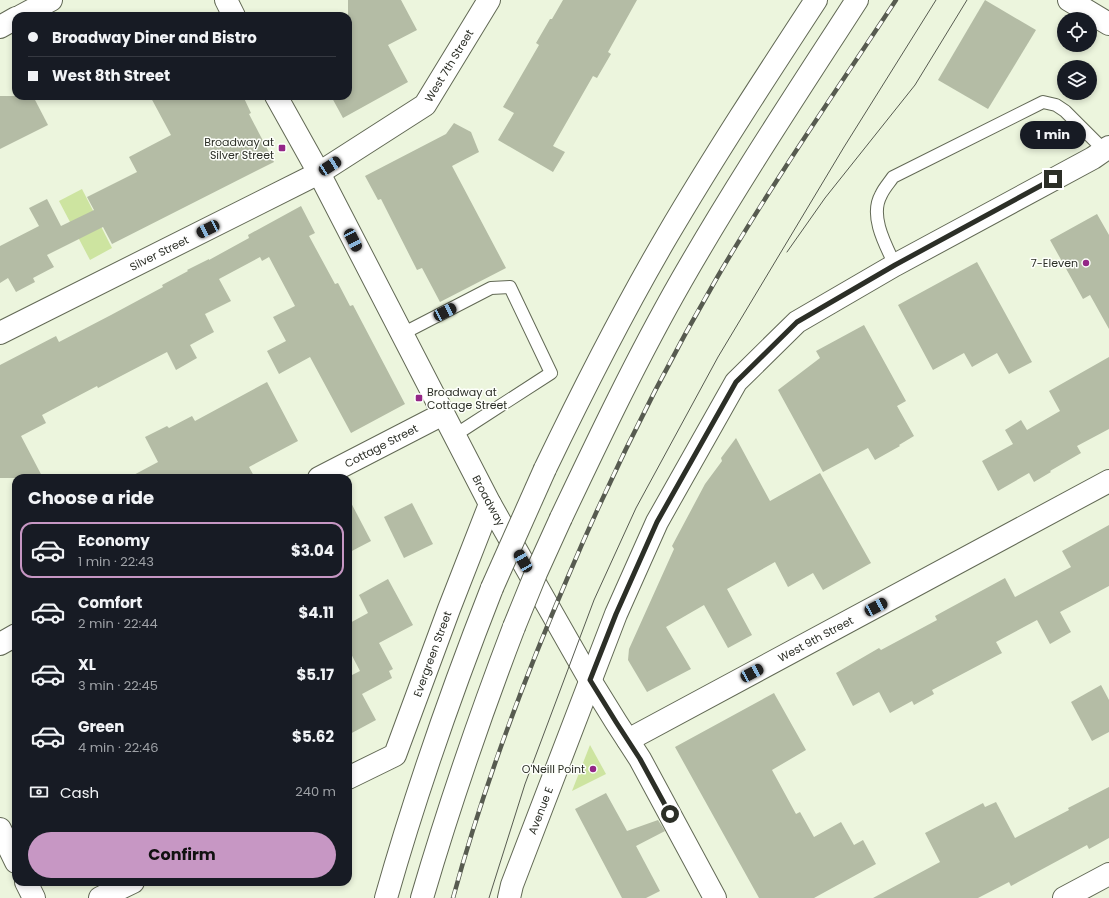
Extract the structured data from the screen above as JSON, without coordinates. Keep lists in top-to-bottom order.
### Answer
{
  "streets": {
    "main road": [
      "West 7th Street",
      "Silver Street",
      "Cottage Street",
      "Broadway",
      "West 9th Street",
      "Evergreen Street",
      "Avenue E"
    ]
  },
  "crossings": [
    ["West 7th Street", "Silver Street"],
    ["West 7th Street", "Broadway"],
    ["Silver Street", "Broadway"],
    ["Cottage Street", "Broadway"],
    ["Broadway", "West 9th Street"],
    ["Broadway", "Evergreen Street"],
    ["Broadway", "Avenue E"]
  ],
  "places": {
    "transit": ["Broadway at Silver Street", "Broadway at Cottage Street"],
    "other": ["7-Eleven", "O'Neill Point"]
  },
  "page": {
    "banner": ["Broadway Diner and Bistro", "West 8th Street"],
    "bubble": "1 min",
    "heading": "Choose a ride",
    "list": [
      {
        "name": "Economy",
        "note": "1 min · 22:43",
        "value": "$3.04"
      },
      {
        "name": "Comfort",
        "note": "2 min · 22:44",
        "value": "$4.11"
      },
      {
        "name": "XL",
        "note": "3 min · 22:45",
        "value": "$5.17"
      },
      {
        "name": "Green",
        "note": "4 min · 22:46",
        "value": "$5.62"
      }
    ],
    "pay": ["Cash", "240 m"],
    "buttons": "Confirm"
  }
}
